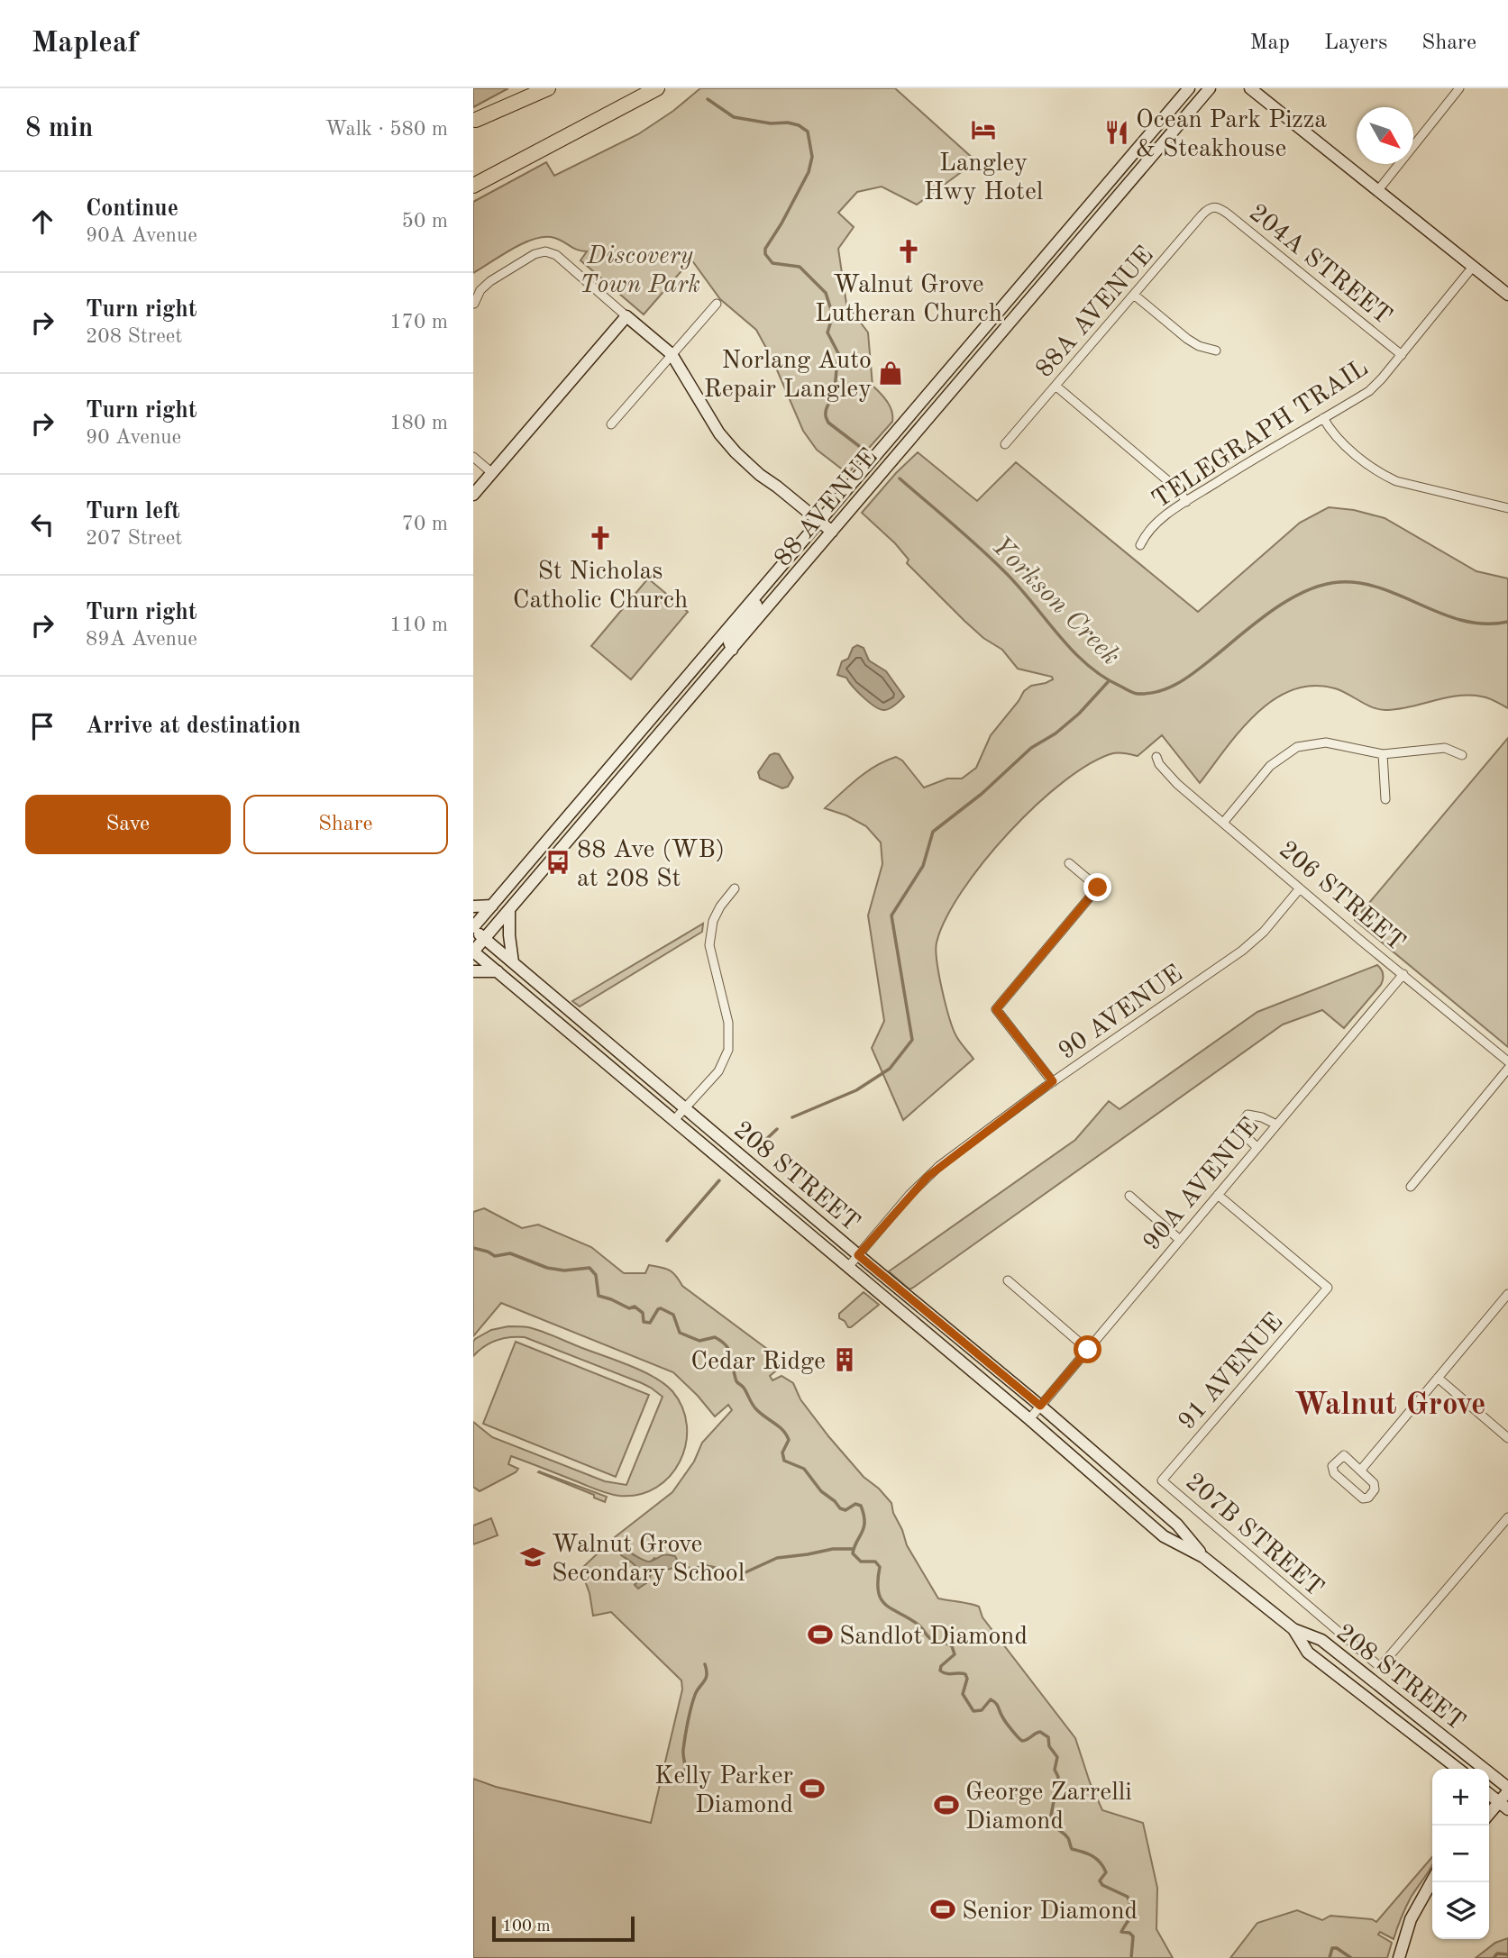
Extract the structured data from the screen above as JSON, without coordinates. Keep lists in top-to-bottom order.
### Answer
{
  "streets": {
    "main road": ["88 AVENUE", "208 STREET"],
    "street": [
      "204A STREET",
      "88A AVENUE",
      "TELEGRAPH TRAIL",
      "206 STREET",
      "90 AVENUE",
      "90A AVENUE",
      "91 AVENUE",
      "207B STREET"
    ]
  },
  "crossings": [
    ["204A STREET", "88A AVENUE"],
    ["204A STREET", "TELEGRAPH TRAIL"],
    ["88 AVENUE", "208 STREET"],
    ["206 STREET", "90 AVENUE"],
    ["206 STREET", "90A AVENUE"],
    ["90 AVENUE", "208 STREET"],
    ["208 STREET", "90A AVENUE"],
    ["90A AVENUE", "91 AVENUE"],
    ["91 AVENUE", "207B STREET"]
  ],
  "districts": ["Walnut Grove"],
  "water": ["Yorkson Creek"],
  "parks": ["Discovery Town Park"],
  "places": {
    "hotel": ["Langley Hwy Hotel"],
    "restaurant": ["Ocean Park Pizza & Steakhouse"],
    "church": ["Walnut Grove Lutheran Church", "St Nicholas Catholic Church"],
    "shop": ["Norlang Auto Repair Langley"],
    "bus stop": ["88 Ave (WB) at 208 St"],
    "building": ["Cedar Ridge"],
    "school or university": ["Walnut Grove Secondary School"],
    "sports": [
      "Sandlot Diamond",
      "Kelly Parker Diamond",
      "George Zarrelli Diamond",
      "Senior Diamond"
    ]
  },
  "scale_bar": "100 m",
  "north": "bottom right",
  "page": {
    "header": "Mapleaf",
    "nav": ["Map", "Layers", "Share"],
    "heading": ["8 min", "Walk · 580 m"],
    "list": [
      ["Continue", "90A Avenue", "50 m"],
      ["Turn right", "208 Street", "170 m"],
      ["Turn right", "90 Avenue", "180 m"],
      ["Turn left", "207 Street", "70 m"],
      ["Turn right", "89A Avenue", "110 m"],
      "Arrive at destination"
    ],
    "buttons": ["Save", "Share"],
    "map_buttons": ["+", "−"],
    "scale": "100 m"
  }
}
